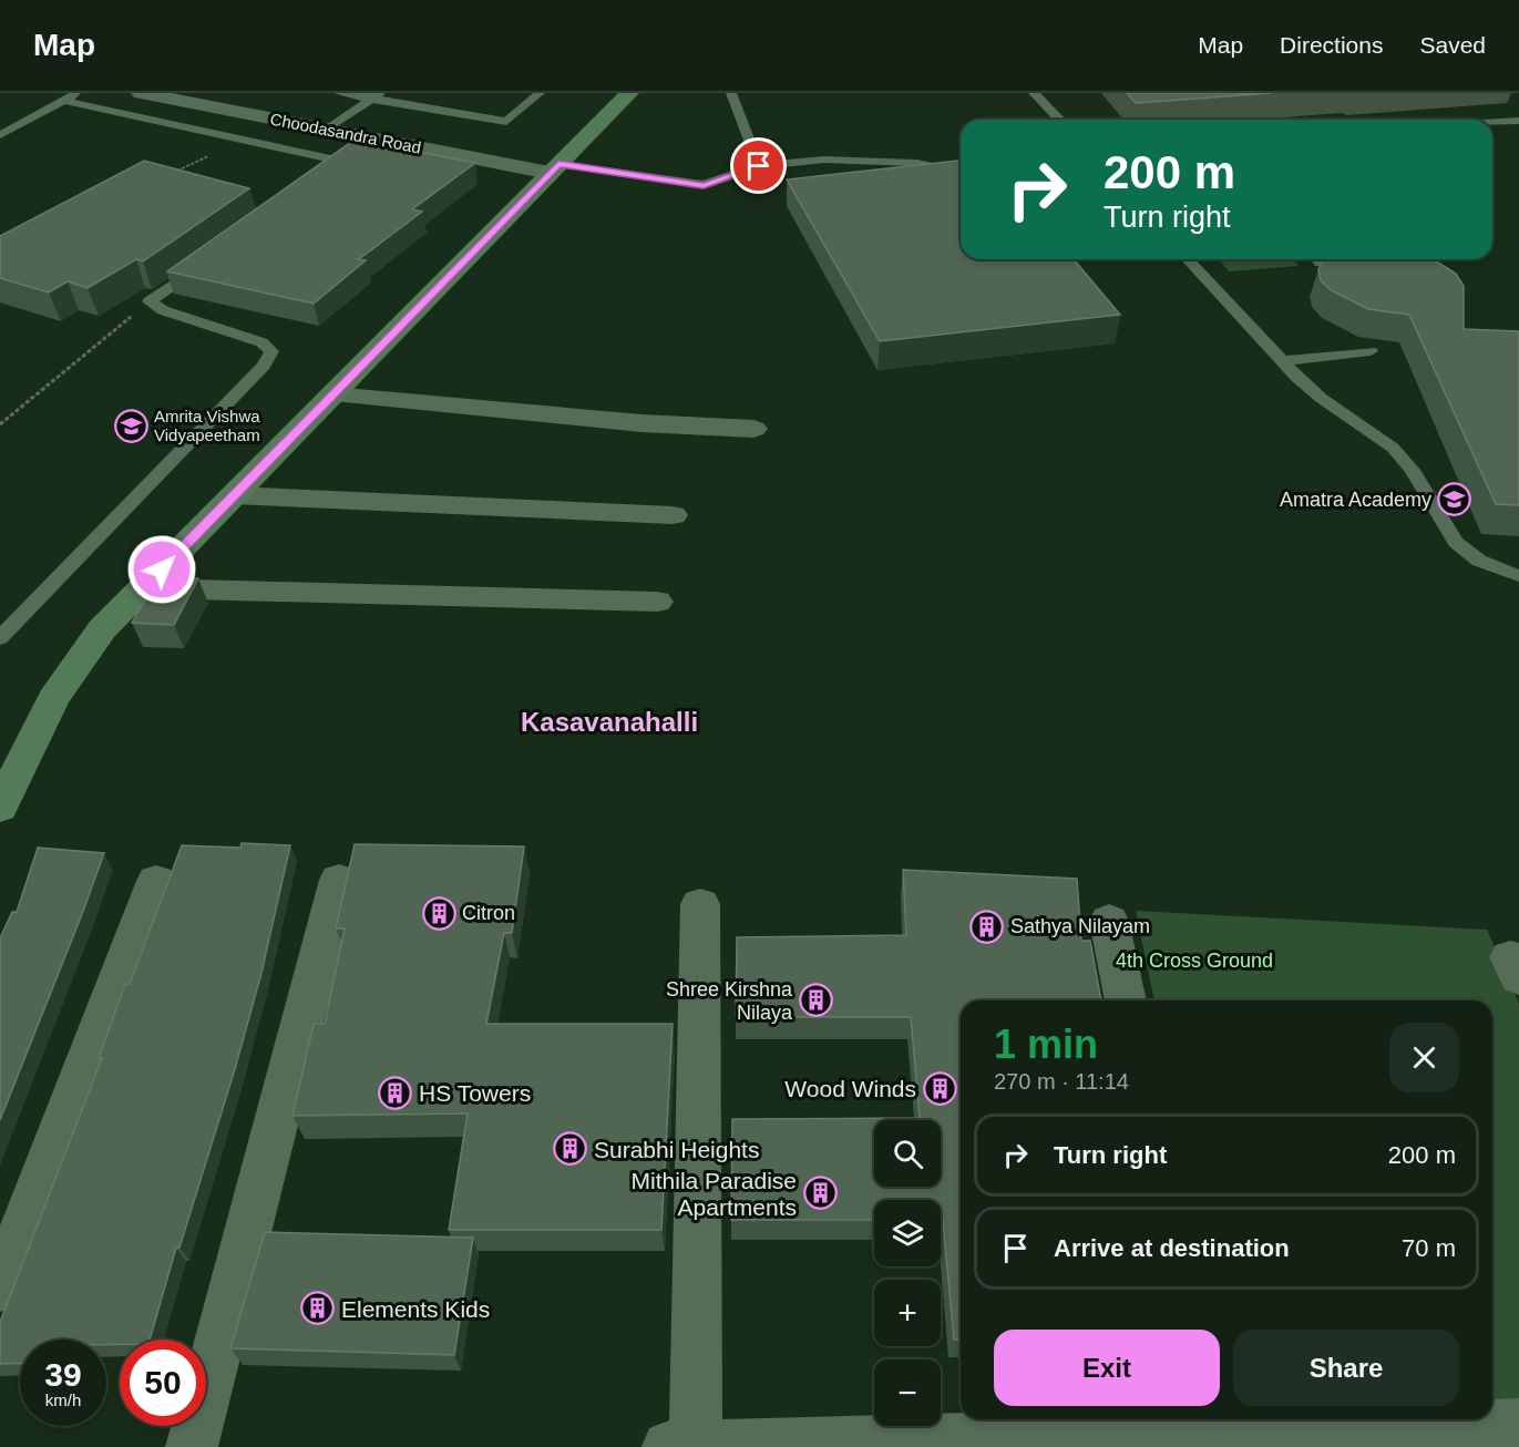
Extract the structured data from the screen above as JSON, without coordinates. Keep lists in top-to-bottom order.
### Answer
{
  "streets": {
    "street": ["Choodasandra Road"]
  },
  "districts": ["Kasavanahalli"],
  "parks": ["4th Cross Ground"],
  "places": {
    "school or university": ["Amrita Vishwa Vidyapeetham", "Amatra Academy"],
    "building": [
      "Citron",
      "Sathya Nilayam",
      "Shree Kirshna Nilaya",
      "Wood Winds",
      "HS Towers",
      "Surabhi Heights",
      "Mithila Paradise Apartments",
      "Elements Kids"
    ]
  },
  "page": {
    "header": "Map",
    "nav": ["Map", "Directions", "Saved"],
    "turn": ["200 m", "Turn right"],
    "heading": ["1 min", "270 m · 11:14"],
    "list": [
      {
        "name": "Turn right",
        "value": "200 m"
      },
      {
        "name": "Arrive at destination",
        "value": "70 m"
      }
    ],
    "map_buttons": ["+", "−"],
    "buttons": ["Exit", "Share"],
    "speed": "39 km/h",
    "limit": "50"
  }
}
